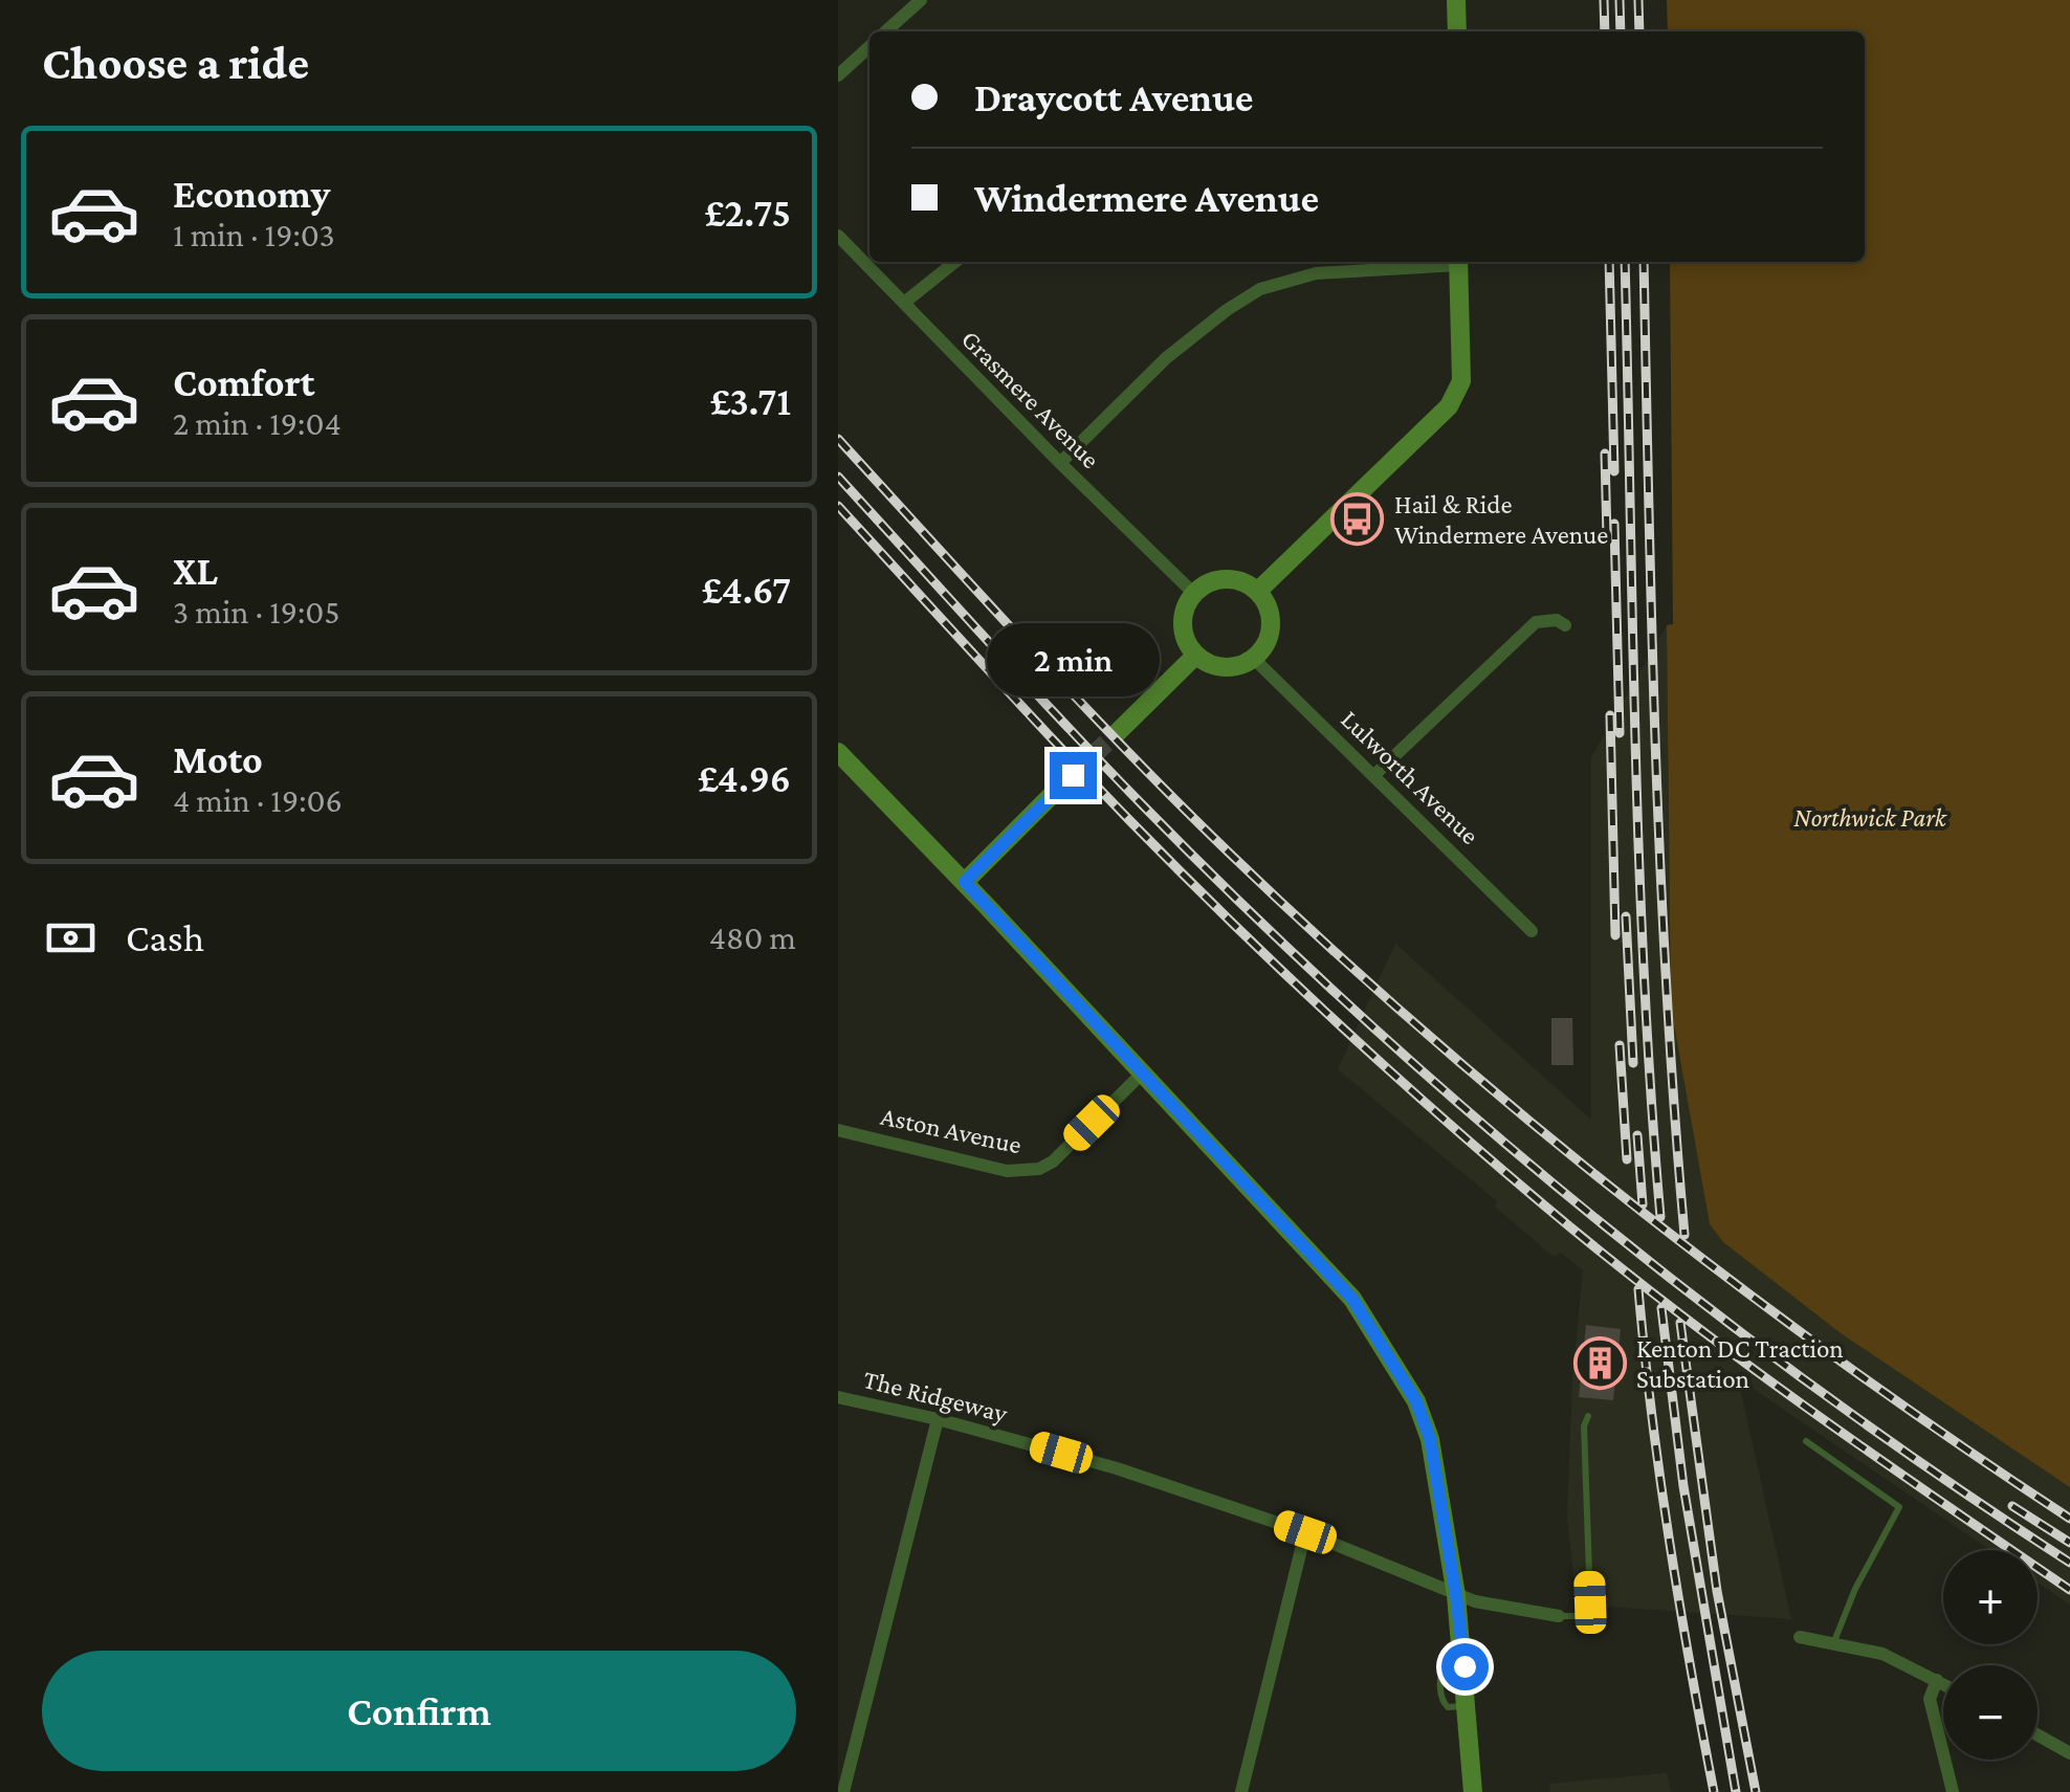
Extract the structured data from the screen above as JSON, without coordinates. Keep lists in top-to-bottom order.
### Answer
{
  "streets": {
    "street": [
      "Grasmere Avenue",
      "Lulworth Avenue",
      "Aston Avenue",
      "The Ridgeway"
    ]
  },
  "crossings": [
    ["Grasmere Avenue", "Lulworth Avenue"]
  ],
  "parks": ["Northwick Park"],
  "places": {
    "bus stop": ["Hail & Ride Windermere Avenue"],
    "building": ["Kenton DC Traction Substation"]
  },
  "page": {
    "heading": "Choose a ride",
    "banner": ["Draycott Avenue", "Windermere Avenue"],
    "list": [
      {
        "name": "Economy",
        "note": "1 min · 19:03",
        "value": "£2.75"
      },
      {
        "name": "Comfort",
        "note": "2 min · 19:04",
        "value": "£3.71"
      },
      {
        "name": "XL",
        "note": "3 min · 19:05",
        "value": "£4.67"
      },
      {
        "name": "Moto",
        "note": "4 min · 19:06",
        "value": "£4.96"
      }
    ],
    "bubble": "2 min",
    "pay": ["Cash", "480 m"],
    "map_buttons": ["+", "−"],
    "buttons": "Confirm"
  }
}
